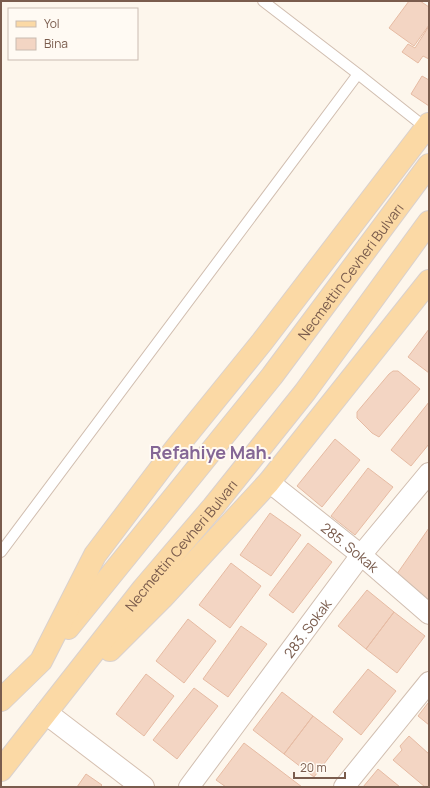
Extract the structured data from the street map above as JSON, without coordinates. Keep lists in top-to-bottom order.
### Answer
{
  "streets": {
    "main road": ["Necmettin Cevheri Bulvarı"],
    "street": ["285. Sokak", "283. Sokak"]
  },
  "crossings": [
    ["285. Sokak", "283. Sokak"]
  ],
  "districts": ["Refahiye Mah."],
  "legend": ["Yol", "Bina"],
  "scale_bar": "20 m"
}
